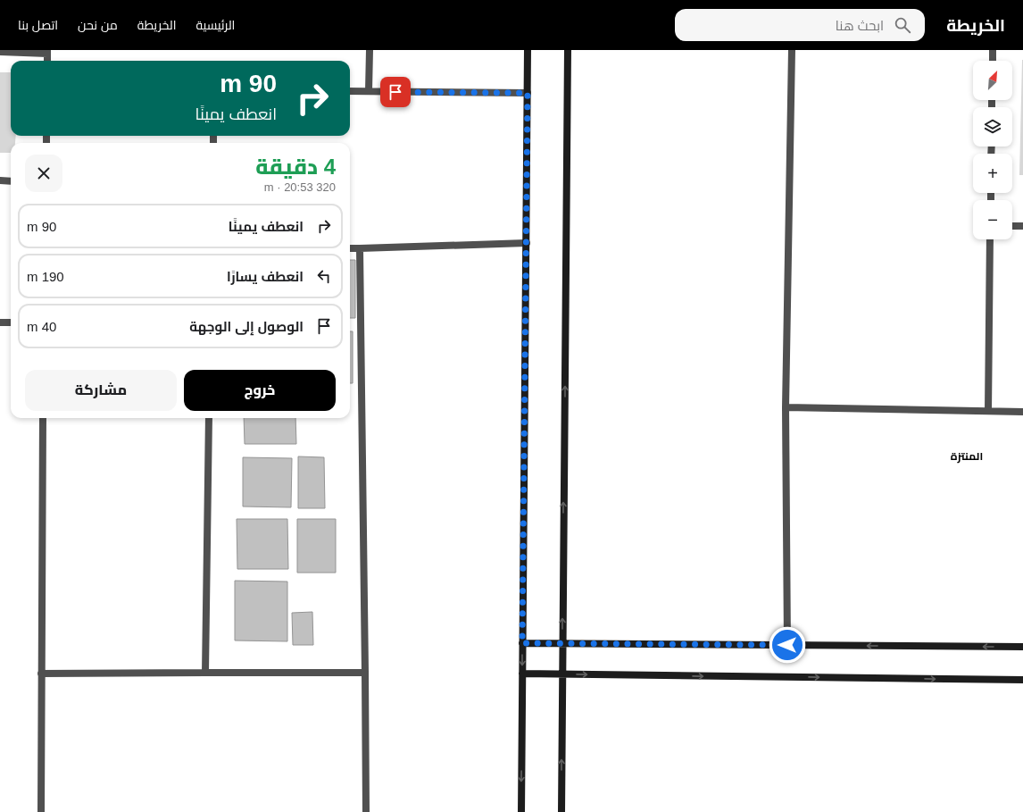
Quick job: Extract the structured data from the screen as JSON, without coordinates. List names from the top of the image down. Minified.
{"districts":["المنتزة"],"north":"top right","page":{"header":"الخريطة","search":"ابحث هنا","nav":["الرئيسية","الخريطة","من نحن","اتصل بنا"],"map_buttons":["+","−"],"turn":["90 m","انعطف يمينًا"],"heading":["4 دقيقة","320 m · 20:53"],"list":[{"name":"انعطف يمينًا","value":"90 m"},{"name":"انعطف يسارًا","value":"190 m"},{"name":"الوصول إلى الوجهة","value":"40 m"}],"buttons":["خروج","مشاركة"]}}
